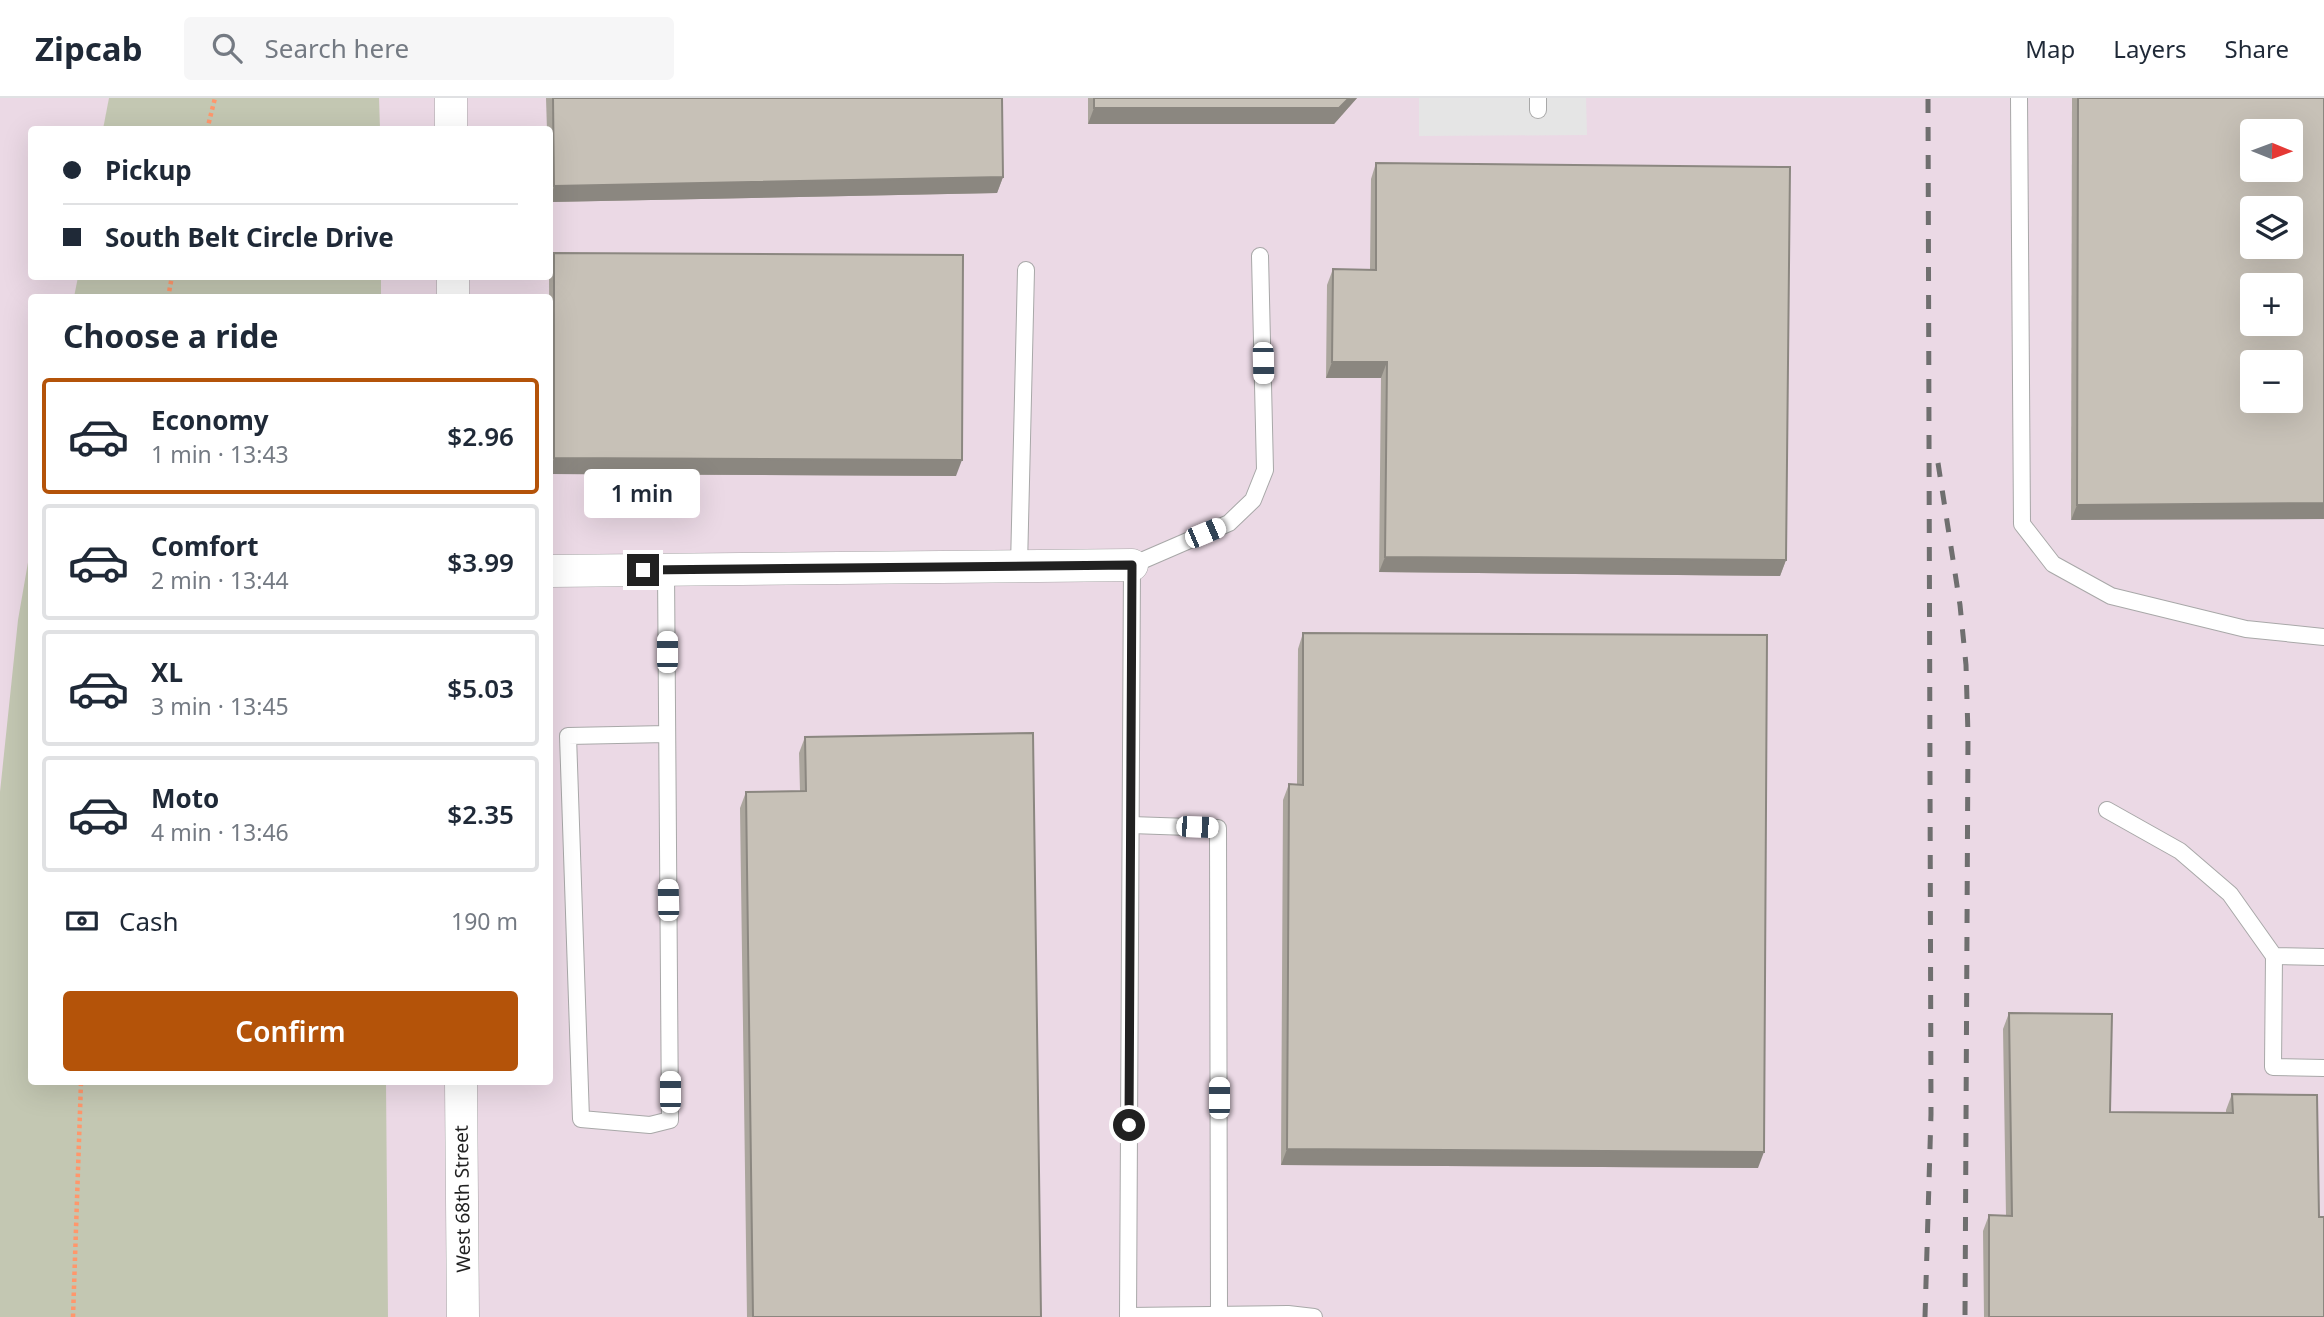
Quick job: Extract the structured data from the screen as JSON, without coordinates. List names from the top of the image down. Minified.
{"streets":{"street":["West 68th Street"]},"north":"right","page":{"header":"Zipcab","search":"Search here","nav":["Map","Layers","Share"],"map_buttons":["+","−"],"banner":["Pickup","South Belt Circle Drive"],"heading":"Choose a ride","list":[{"name":"Economy","note":"1 min · 13:43","value":"$2.96"},{"name":"Comfort","note":"2 min · 13:44","value":"$3.99"},{"name":"XL","note":"3 min · 13:45","value":"$5.03"},{"name":"Moto","note":"4 min · 13:46","value":"$2.35"}],"bubble":"1 min","pay":["Cash","190 m"],"buttons":"Confirm"}}
